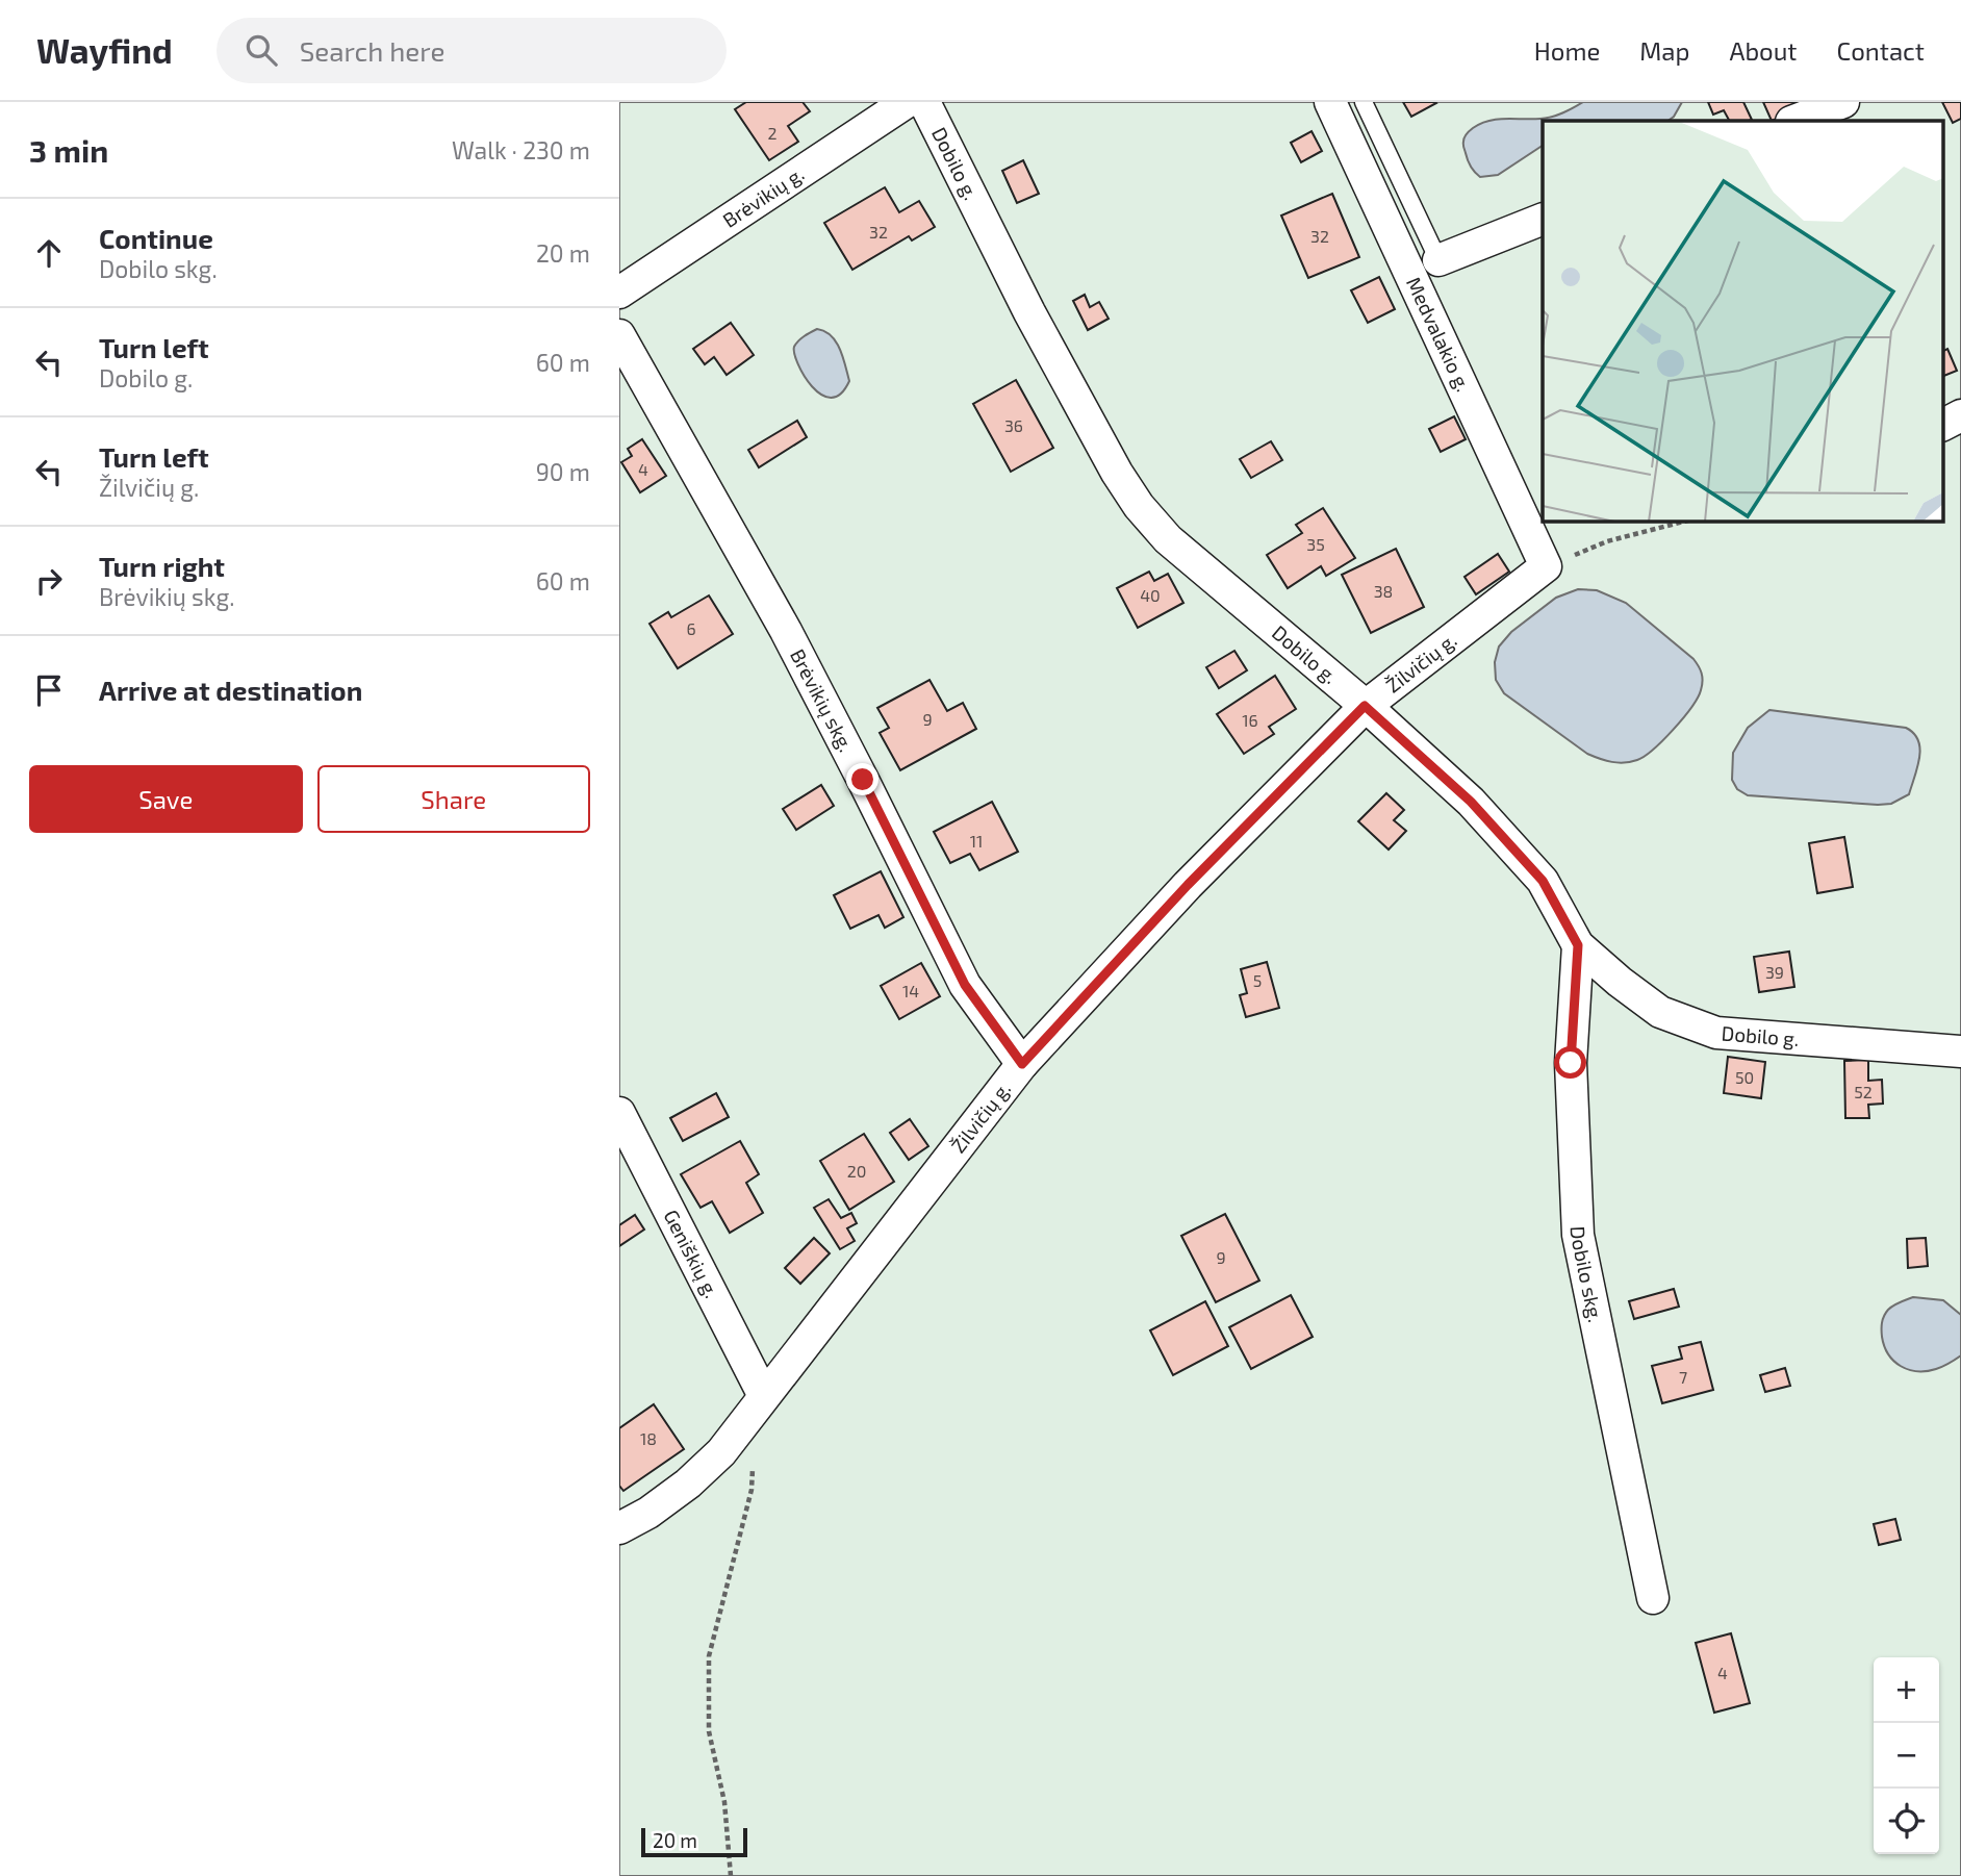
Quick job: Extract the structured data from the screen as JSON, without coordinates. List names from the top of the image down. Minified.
{"streets":{"street":["Dobilo g.","Brėvikių g.","Medvalakio g.","Žilvičių g.","Brėvikių skg.","Geniškių g.","Dobilo skg."]},"crossings":[["Dobilo g.","Žilvičių g."],["Dobilo g.","Dobilo skg."],["Medvalakio g.","Žilvičių g."],["Žilvičių g.","Brėvikių skg."],["Žilvičių g.","Geniškių g."]],"house_numbers":["2","32","32","36","4","35","38","40","6","9","16","11","39","5","14","50","52","20","9","7","18","4"],"scale_bar":"20 m","page":{"header":"Wayfind","search":"Search here","nav":["Home","Map","About","Contact"],"heading":["3 min","Walk · 230 m"],"list":[["Continue","Dobilo skg.","20 m"],["Turn left","Dobilo g.","60 m"],["Turn left","Žilvičių g.","90 m"],["Turn right","Brėvikių skg.","60 m"],"Arrive at destination"],"buttons":["Save","Share"],"map_buttons":["+","−"],"scale":"20 m"}}
